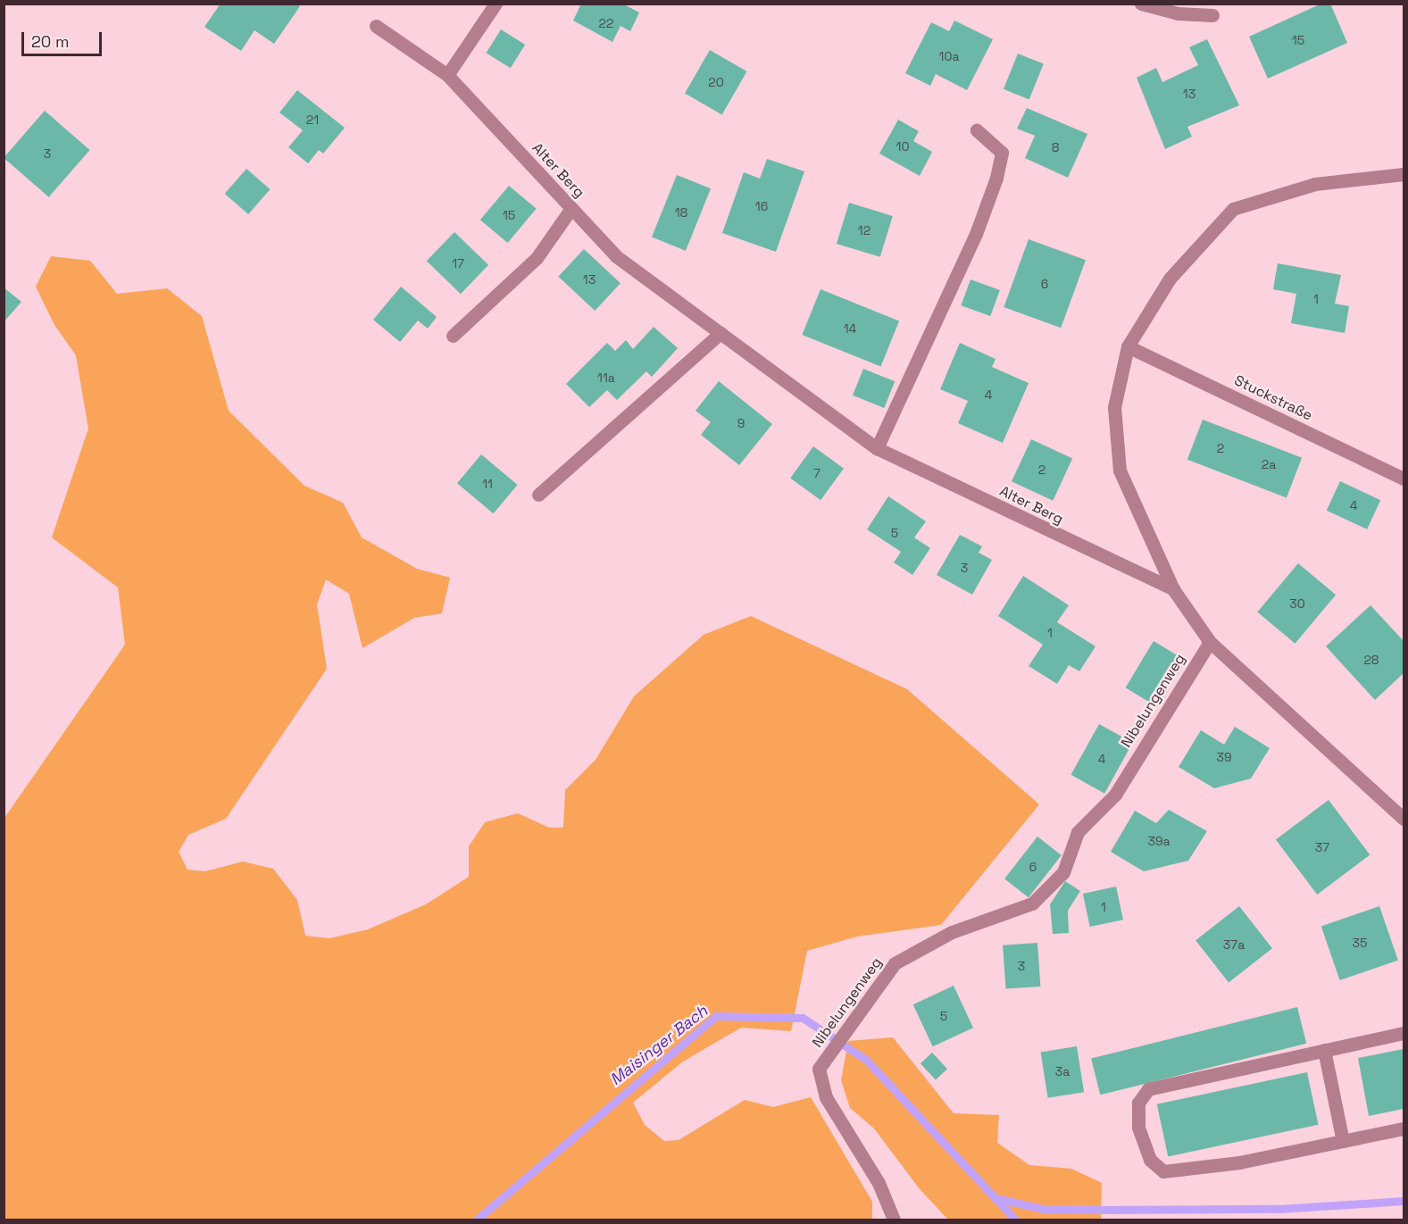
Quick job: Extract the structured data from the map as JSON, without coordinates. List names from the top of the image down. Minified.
{"streets":{"street":["Alter Berg","Stuckstraße","Nibelungenweg"]},"water":["Maisinger Bach"],"house_numbers":["22","15","10a","20","13","21","10","8","3","16","18","15","12","17","13","6","1","14","11a","4","9","2","2a","2","7","11","4","5","3","30","1","28","39","4","39a","37","6","1","35","37a","3","5","3a"],"scale_bar":"20 m"}
